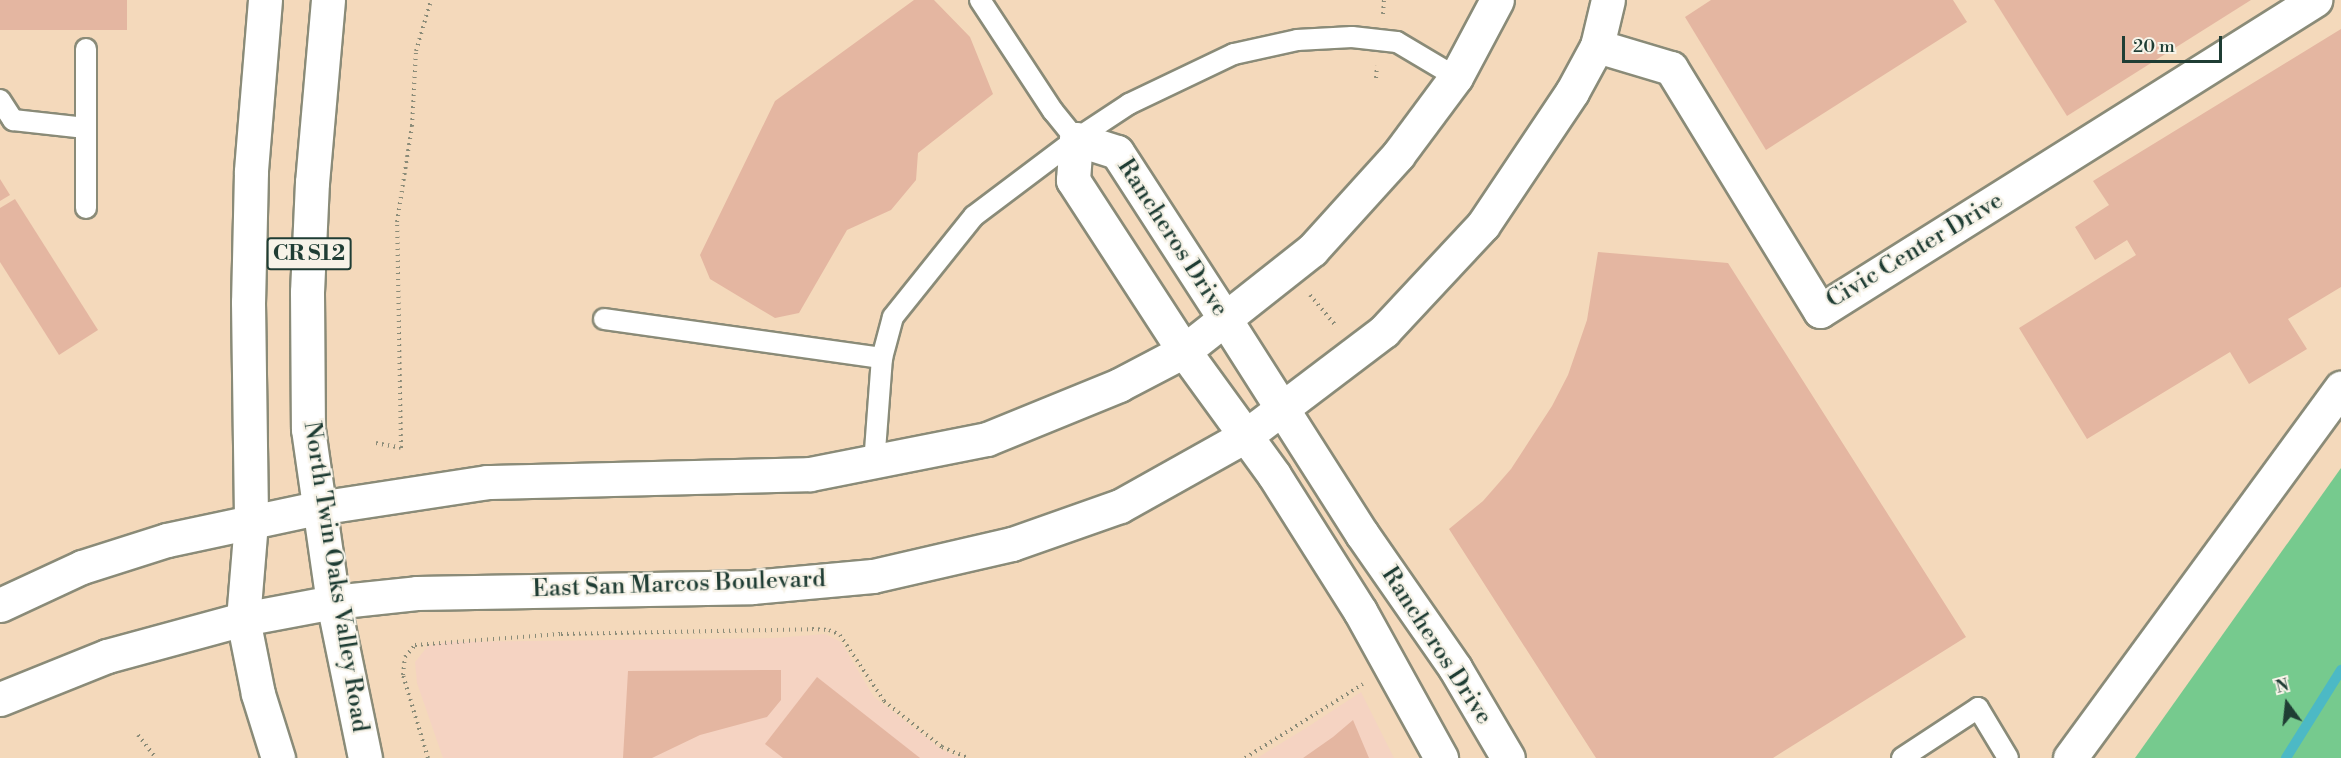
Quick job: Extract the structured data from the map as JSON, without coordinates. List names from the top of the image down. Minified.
{"streets":{"main road":["Rancheros Drive","Civic Center Drive","CR S12","North Twin Oaks Valley Road","East San Marcos Boulevard"]},"crossings":[["Rancheros Drive","East San Marcos Boulevard"],["Civic Center Drive","East San Marcos Boulevard"],["North Twin Oaks Valley Road","East San Marcos Boulevard"]],"scale_bar":"20 m","north":"top"}
